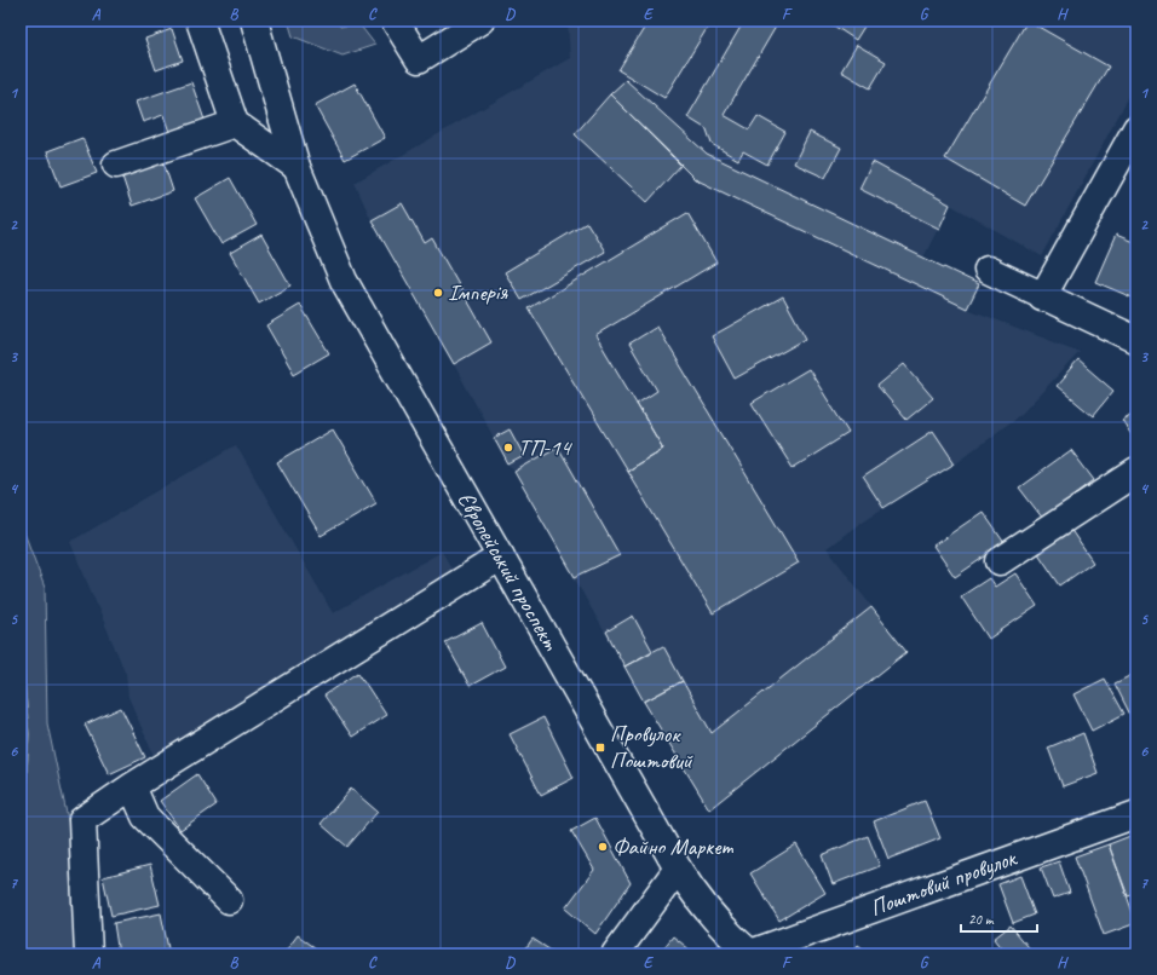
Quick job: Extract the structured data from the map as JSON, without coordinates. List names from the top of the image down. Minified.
{"streets":{"street":["Європейський проспект","Поштовий провулок"]},"crossings":[["Європейський проспект","Поштовий провулок"]],"places":{"other":["Імперія","ТП-14","Файно Маркет"],"transit":["Провулок Поштовий"]},"scale_bar":"20 m","grid":{"columns":["A","B","C","D","E","F","G","H"],"rows":["1","2","3","4","5","6","7"]}}
